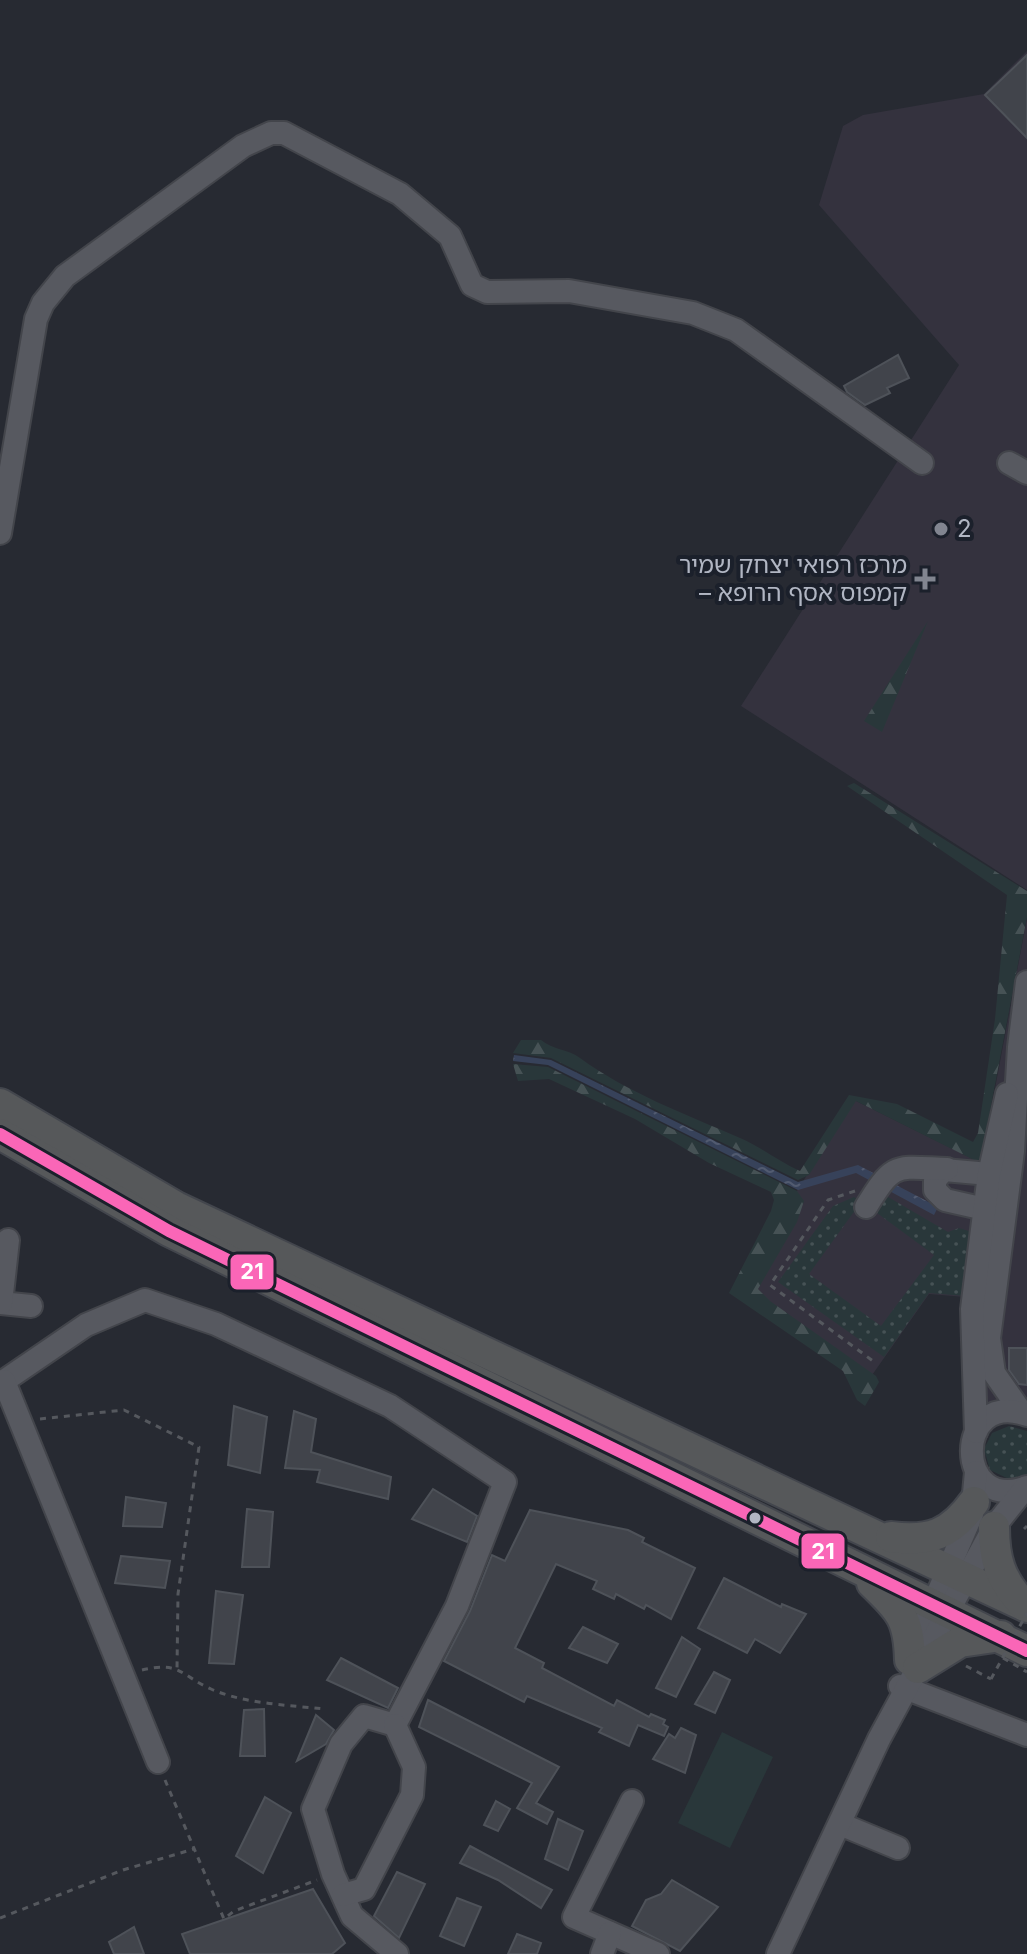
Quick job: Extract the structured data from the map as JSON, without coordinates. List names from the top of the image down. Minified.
{"places":{"other":["2"],"health":["מרכז רפואי יצחק שמיר – קמפוס אסף הרופא"]},"lines":["transit line 21"]}
